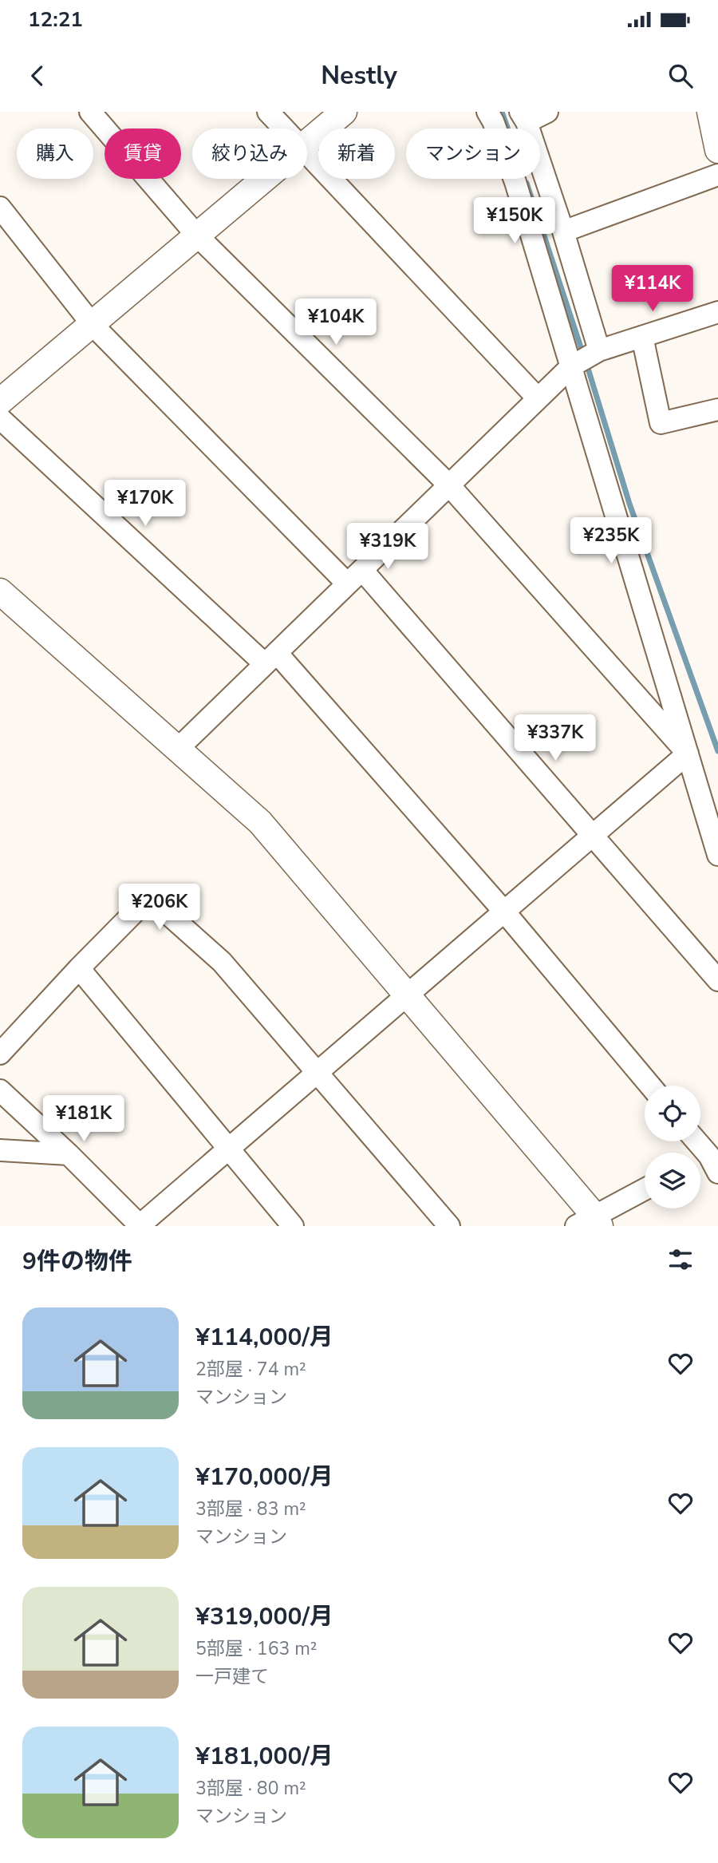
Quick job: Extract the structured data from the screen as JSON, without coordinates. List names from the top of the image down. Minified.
{"page":{"status":"12:21","header":"Nestly","chip":["購入","賃貸","絞り込み","新着","マンション"],"price":["¥150K","¥114K","¥104K","¥170K","¥235K","¥319K","¥337K","¥206K","¥181K"],"heading":"9件の物件","list":[{"name":"¥114,000/月","note":"2部屋 · 74 m² · マンション"},{"name":"¥170,000/月","note":"3部屋 · 83 m² · マンション"},{"name":"¥319,000/月","note":"5部屋 · 163 m² · 一戸建て"},{"name":"¥181,000/月","note":"3部屋 · 80 m² · マンション"}]}}
